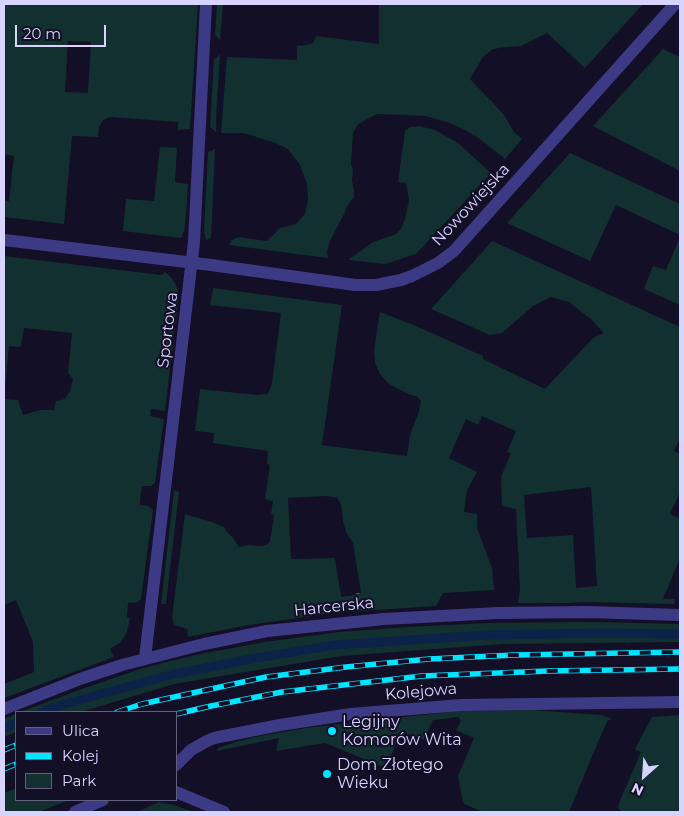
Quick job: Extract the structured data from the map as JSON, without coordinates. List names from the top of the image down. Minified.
{"streets":{"street":["Nowowiejska","Sportowa","Harcerska","Kolejowa"]},"crossings":[["Nowowiejska","Sportowa"],["Sportowa","Harcerska"]],"places":["Legijny Komorów Wita","Dom Złotego Wieku"],"legend":["Ulica","Kolej","Park"],"scale_bar":"20 m","north":"bottom left"}
